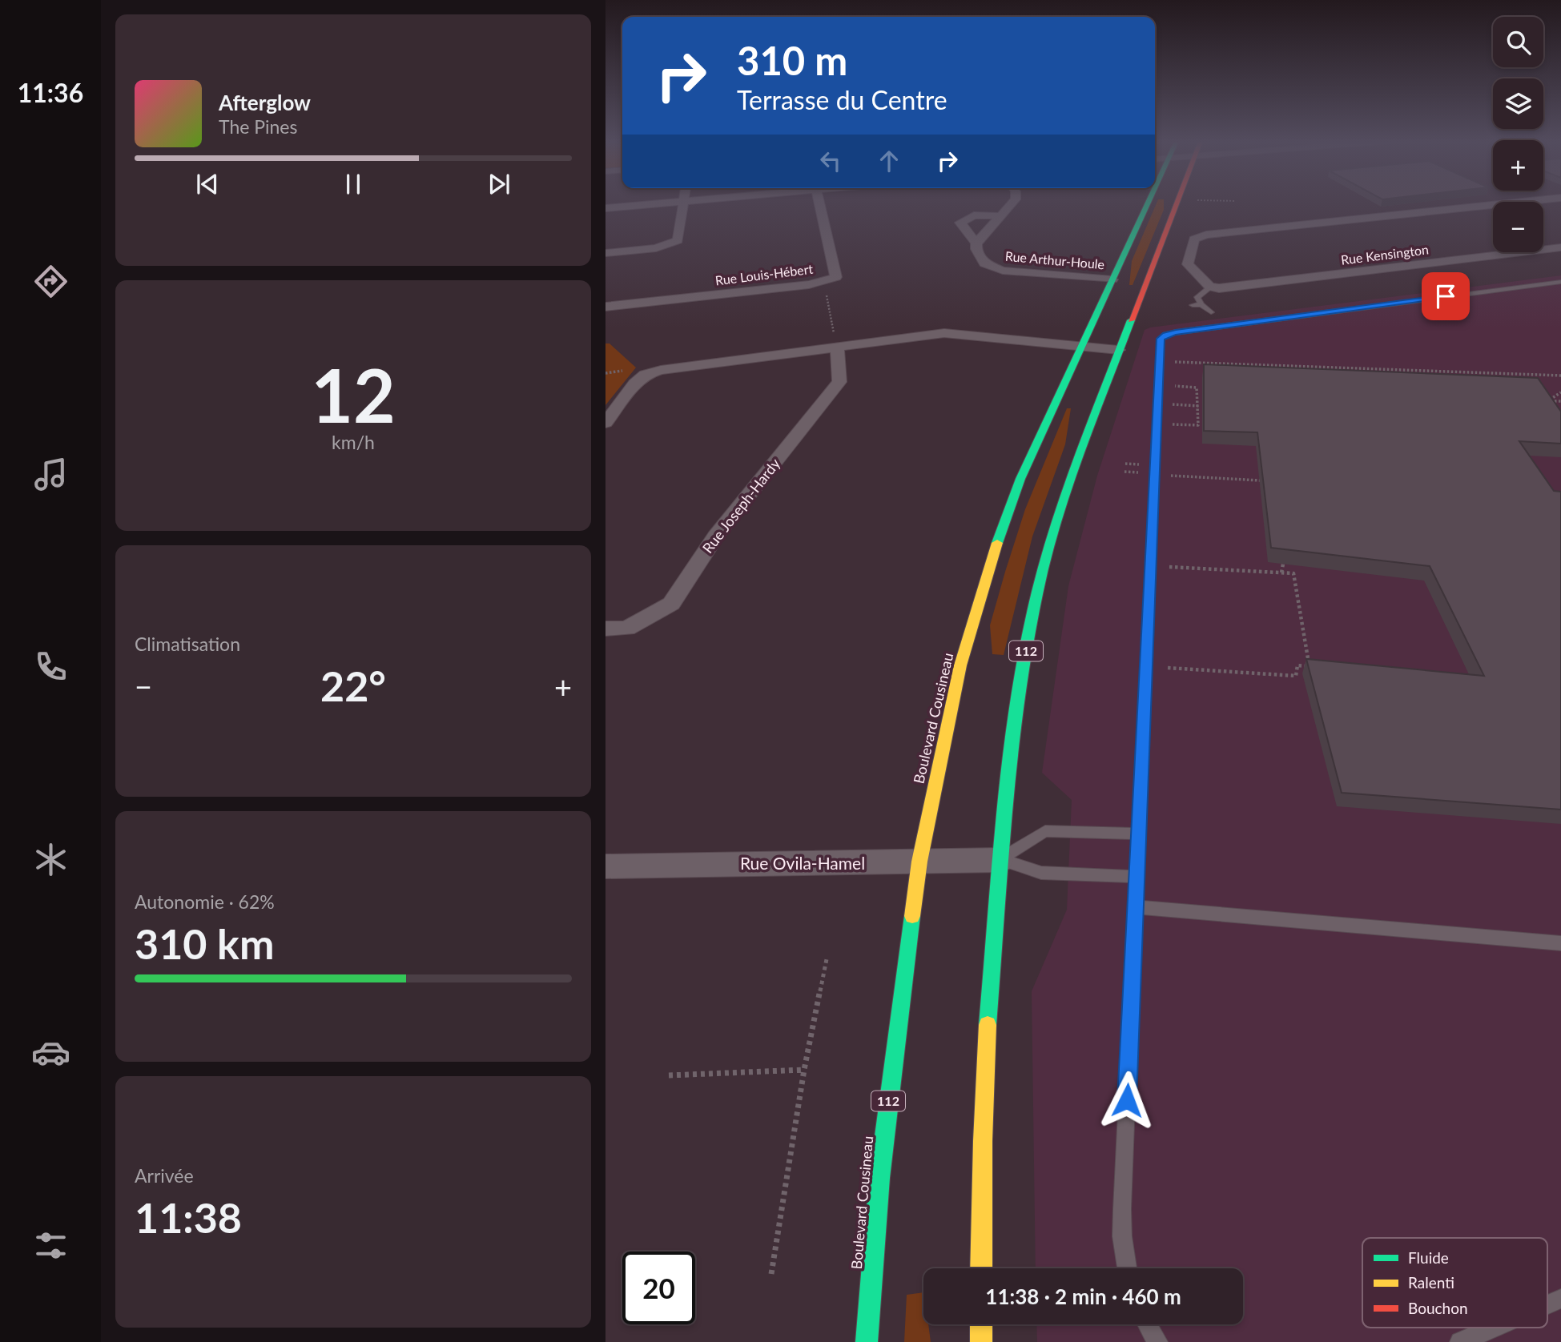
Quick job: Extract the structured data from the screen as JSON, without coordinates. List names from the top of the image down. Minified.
{"streets":{"main road":["112","Boulevard Cousineau"],"street":["Rue Kensington","Rue Arthur-Houle","Rue Louis-Hébert","Rue Joseph-Hardy","Rue Ovila-Hamel"]},"crossings":[["Rue Arthur-Houle","Boulevard Cousineau"],["112","Rue Ovila-Hamel"],["Boulevard Cousineau","Rue Ovila-Hamel"]],"legend":["Fluide","Ralenti","Bouchon"],"page":{"tabs":"11:36","map_buttons":["+","−"],"turn":["310 m","Terrasse du Centre"],"song":["Afterglow","The Pines"],"tile":[["12","km/h"],"Climatisation",["Autonomie · 62%","310 km"],["Arrivée","11:38"]],"heat":["−","22°","+"],"limit":"20","trip":"11:38 · 2 min · 460 m"}}
